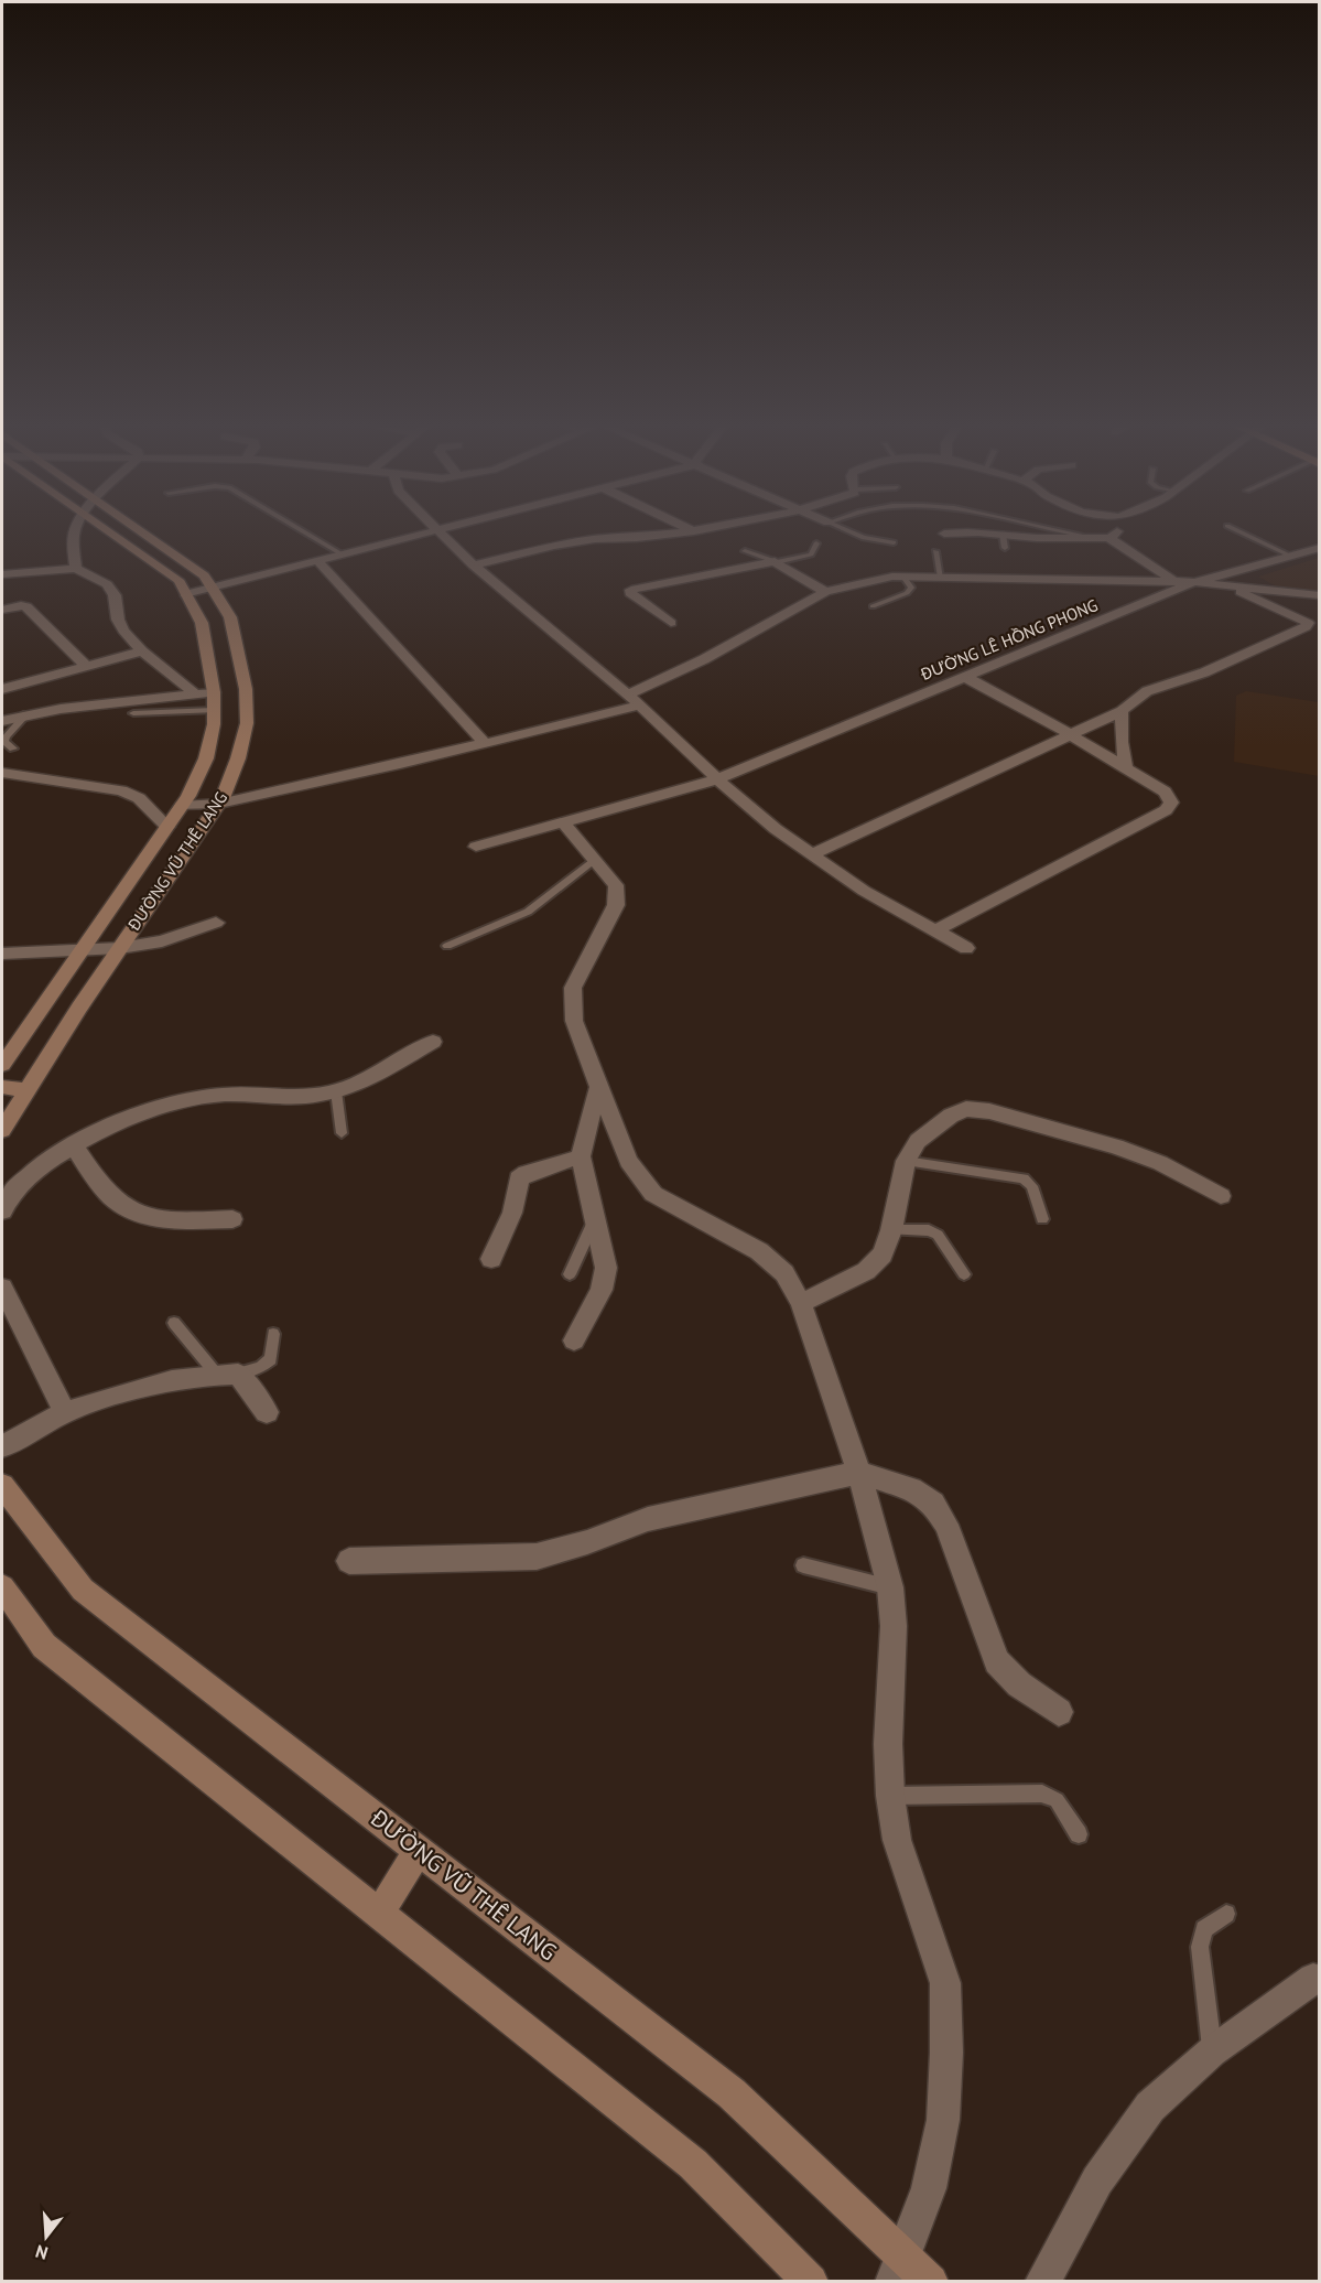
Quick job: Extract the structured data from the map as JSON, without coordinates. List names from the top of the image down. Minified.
{"streets":{"street":["ĐƯỜNG LÊ HỒNG PHONG","ĐƯỜNG VŨ THÊ LANG"]},"north":"bottom"}
